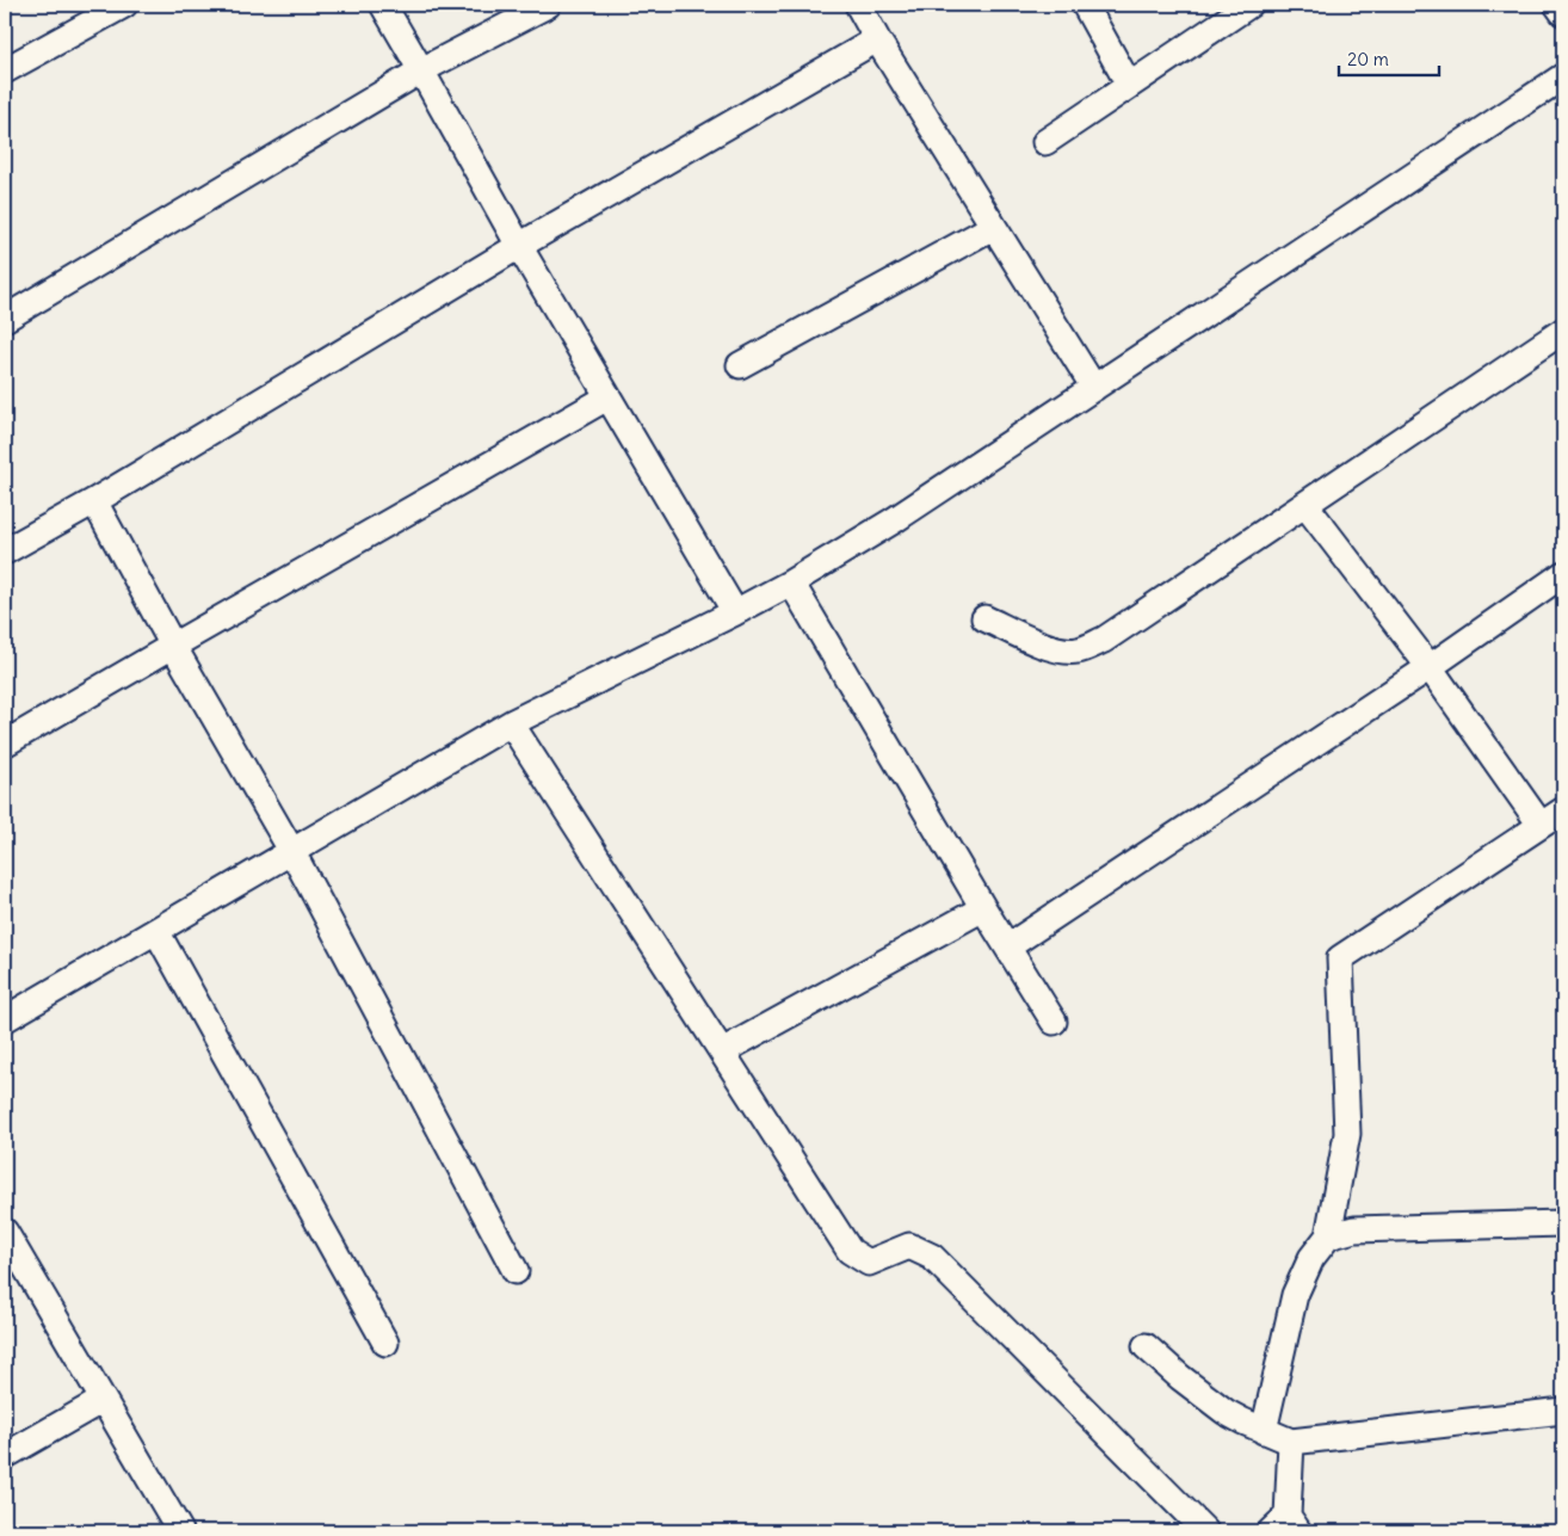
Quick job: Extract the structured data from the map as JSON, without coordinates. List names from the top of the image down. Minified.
{"scale_bar":"20 m"}
